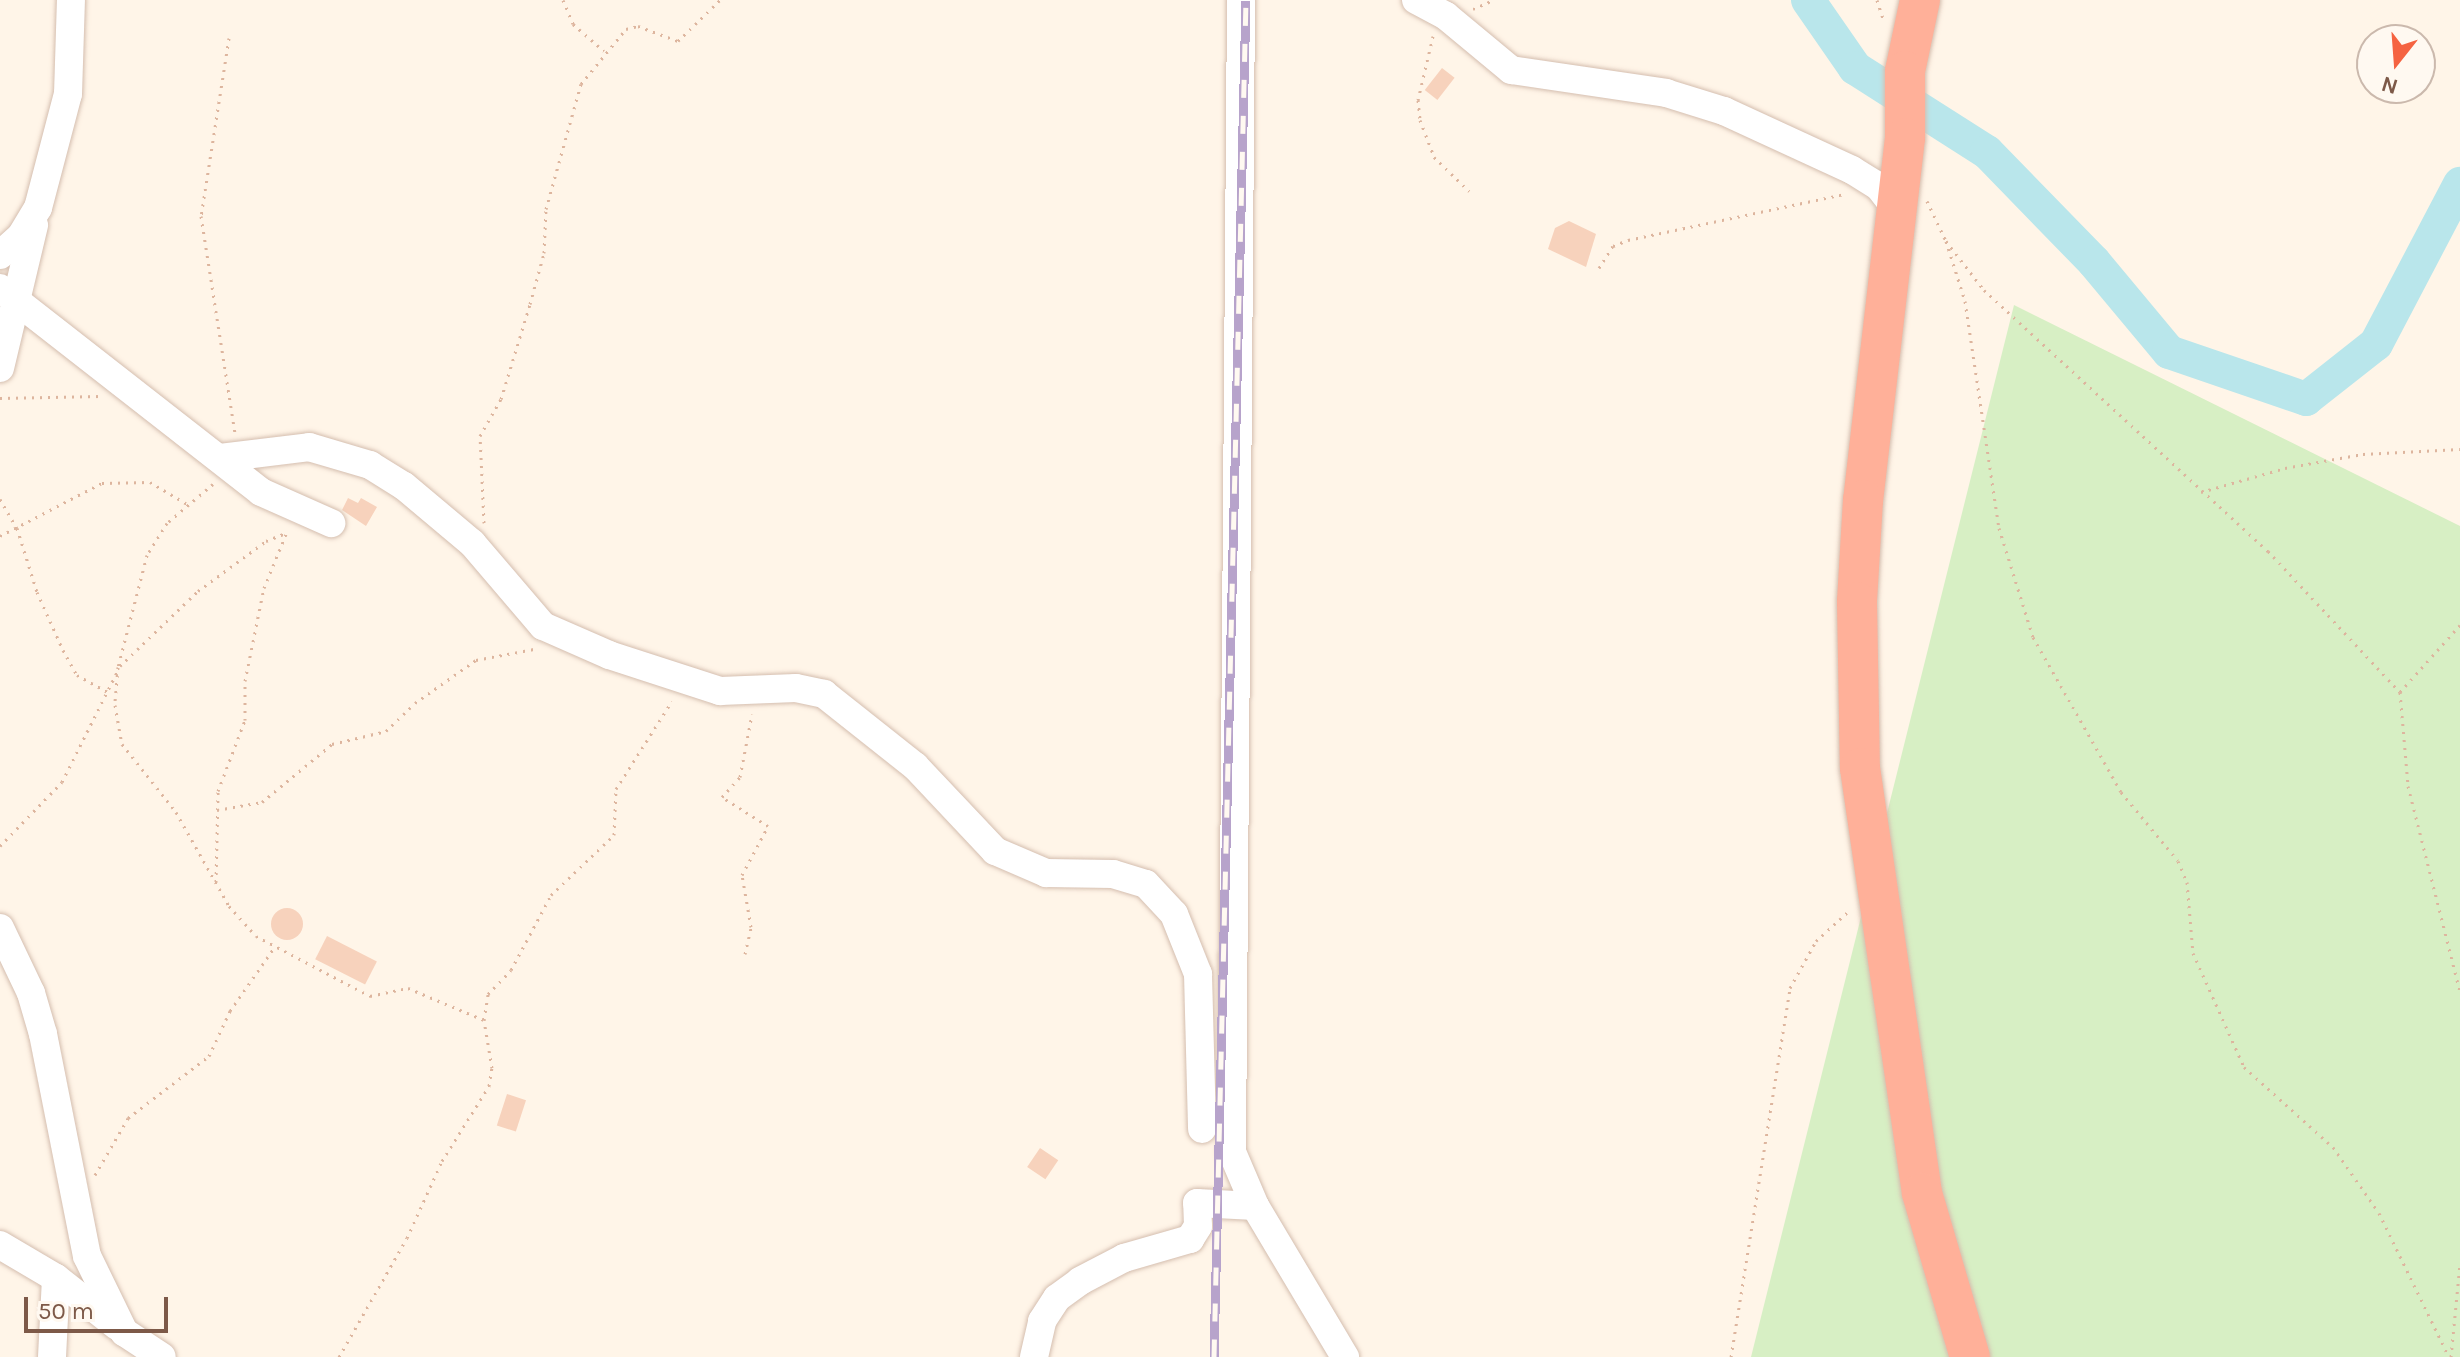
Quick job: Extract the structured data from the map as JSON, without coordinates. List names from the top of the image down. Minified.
{"scale_bar":"50 m","north":"bottom"}
